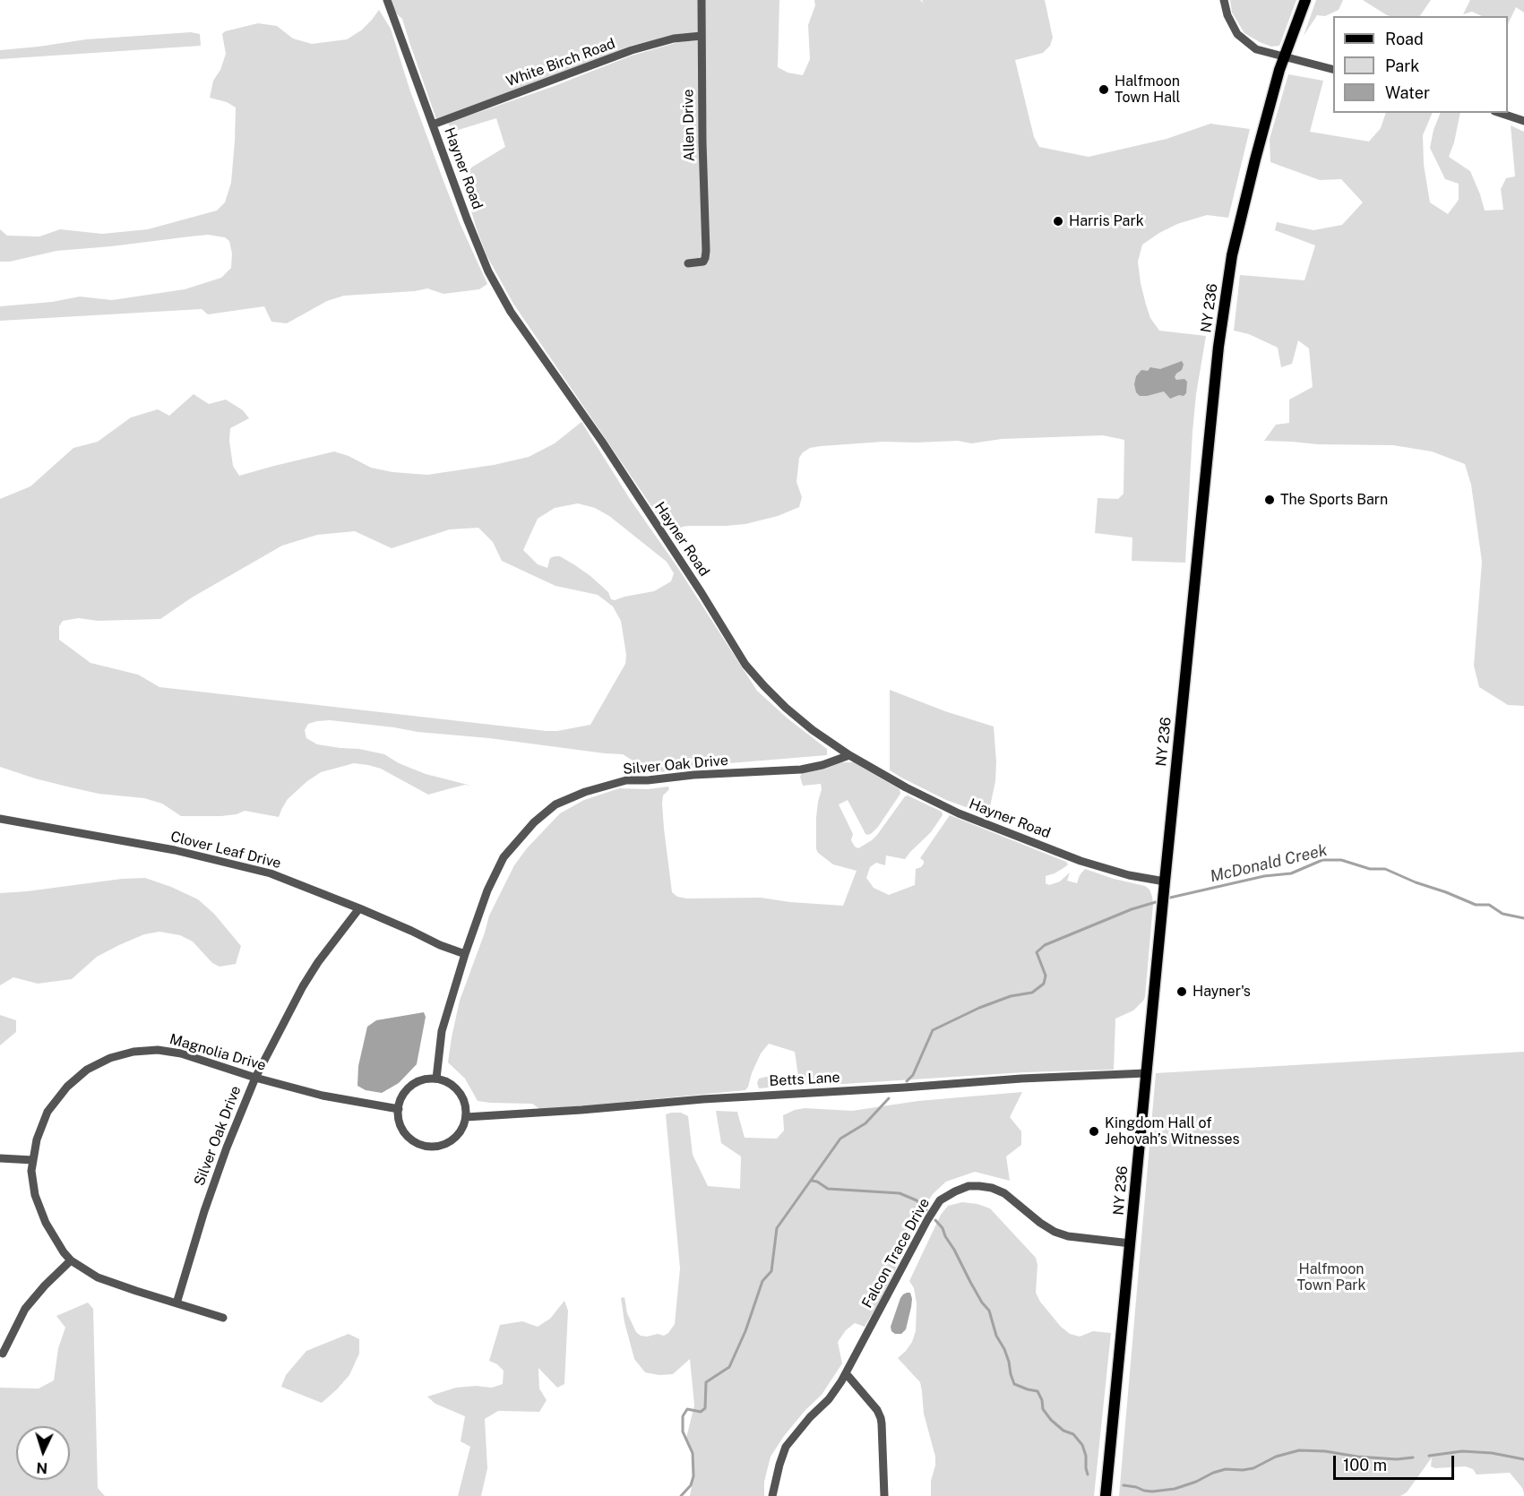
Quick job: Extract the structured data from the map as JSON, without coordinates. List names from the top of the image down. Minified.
{"streets":{"main road":["NY 236"],"street":["White Birch Road","Allen Drive","Hayner Road","Silver Oak Drive","Clover Leaf Drive","Magnolia Drive","Betts Lane","Falcon Trace Drive"]},"crossings":[["White Birch Road","Allen Drive"],["White Birch Road","Hayner Road"],["Hayner Road","NY 236"],["Hayner Road","Silver Oak Drive"],["NY 236","Betts Lane"],["NY 236","Falcon Trace Drive"],["Silver Oak Drive","Clover Leaf Drive"],["Silver Oak Drive","Magnolia Drive"],["Silver Oak Drive","Betts Lane"],["Magnolia Drive","Betts Lane"]],"water":["McDonald Creek"],"parks":["Halfmoon Town Park"],"places":["Halfmoon Town Hall","Harris Park","The Sports Barn","Hayner's","Kingdom Hall of Jehovah’s Witnesses"],"legend":["Road","Park","Water"],"scale_bar":"100 m","north":"bottom"}
